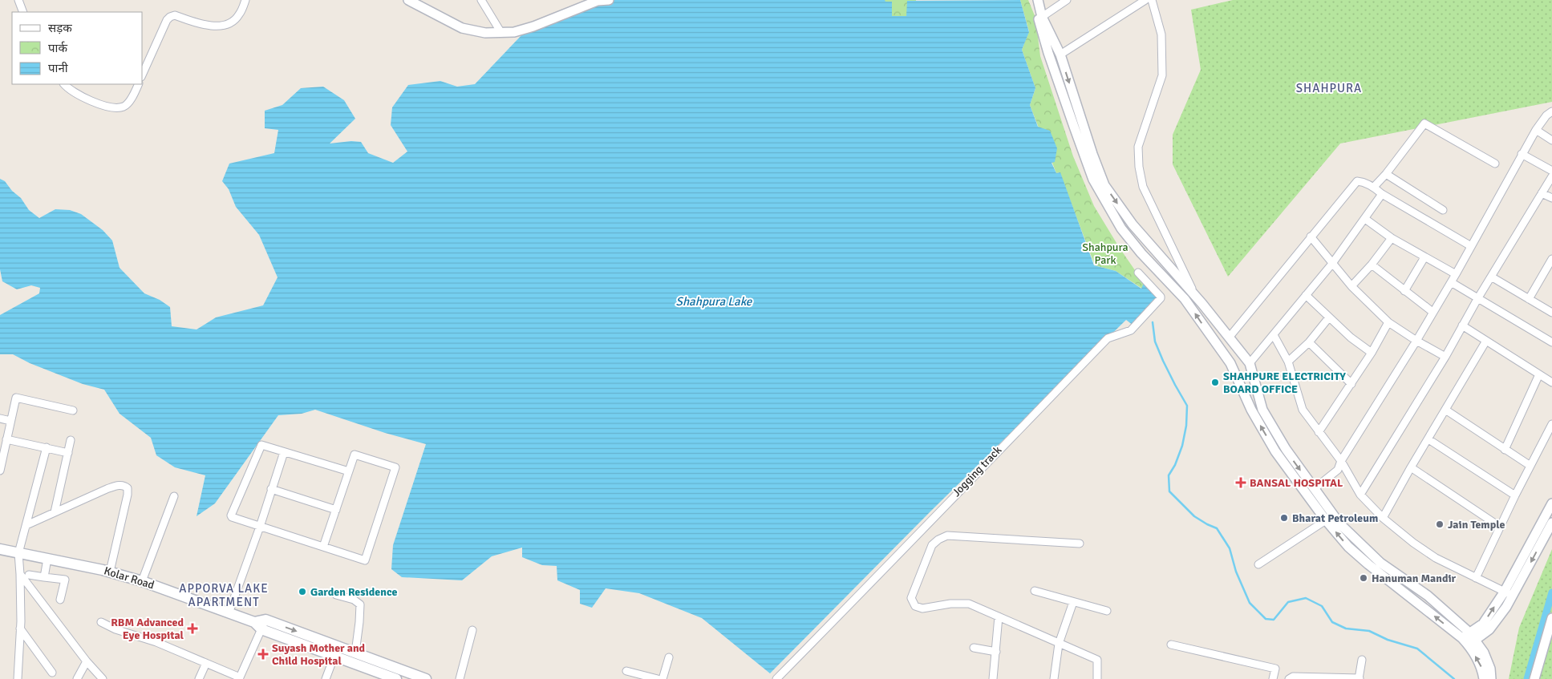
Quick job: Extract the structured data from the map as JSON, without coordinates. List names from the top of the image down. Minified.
{"streets":{"main road":["Kolar Road"],"street":["Jogging track"]},"districts":["SHAHPURA","APPORVA LAKE APARTMENT"],"water":["Shahpura Lake"],"parks":["Shahpura Park"],"places":{"other":["SHAHPURE ELECTRICITY BOARD OFFICE","Bharat Petroleum","Jain Temple","Hanuman Mandir","Garden Residence"],"health":["BANSAL HOSPITAL","RBM Advanced Eye Hospital","Suyash Mother and Child Hospital"]},"legend":["सड़क","पार्क","पानी"]}
